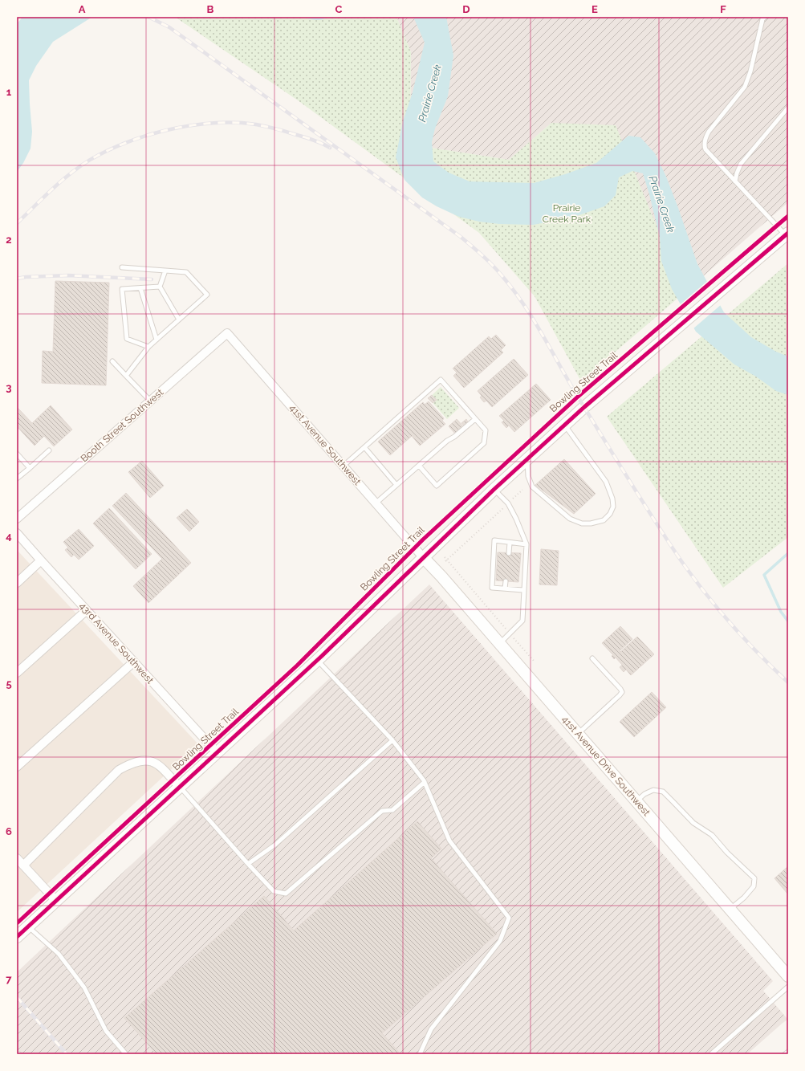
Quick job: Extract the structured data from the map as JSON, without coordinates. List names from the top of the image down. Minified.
{"streets":{"main road":["41st Avenue Drive Southwest"],"street":["Booth Street Southwest","41st Avenue Southwest","43rd Avenue Southwest"],"cycle path":["Bowling Street Trail"]},"crossings":[["Booth Street Southwest","41st Avenue Southwest"],["41st Avenue Southwest","41st Avenue Drive Southwest"]],"water":["Prairie Creek"],"parks":["Prairie Creek Park"],"grid":{"columns":["A","B","C","D","E","F"],"rows":["1","2","3","4","5","6","7"]}}
